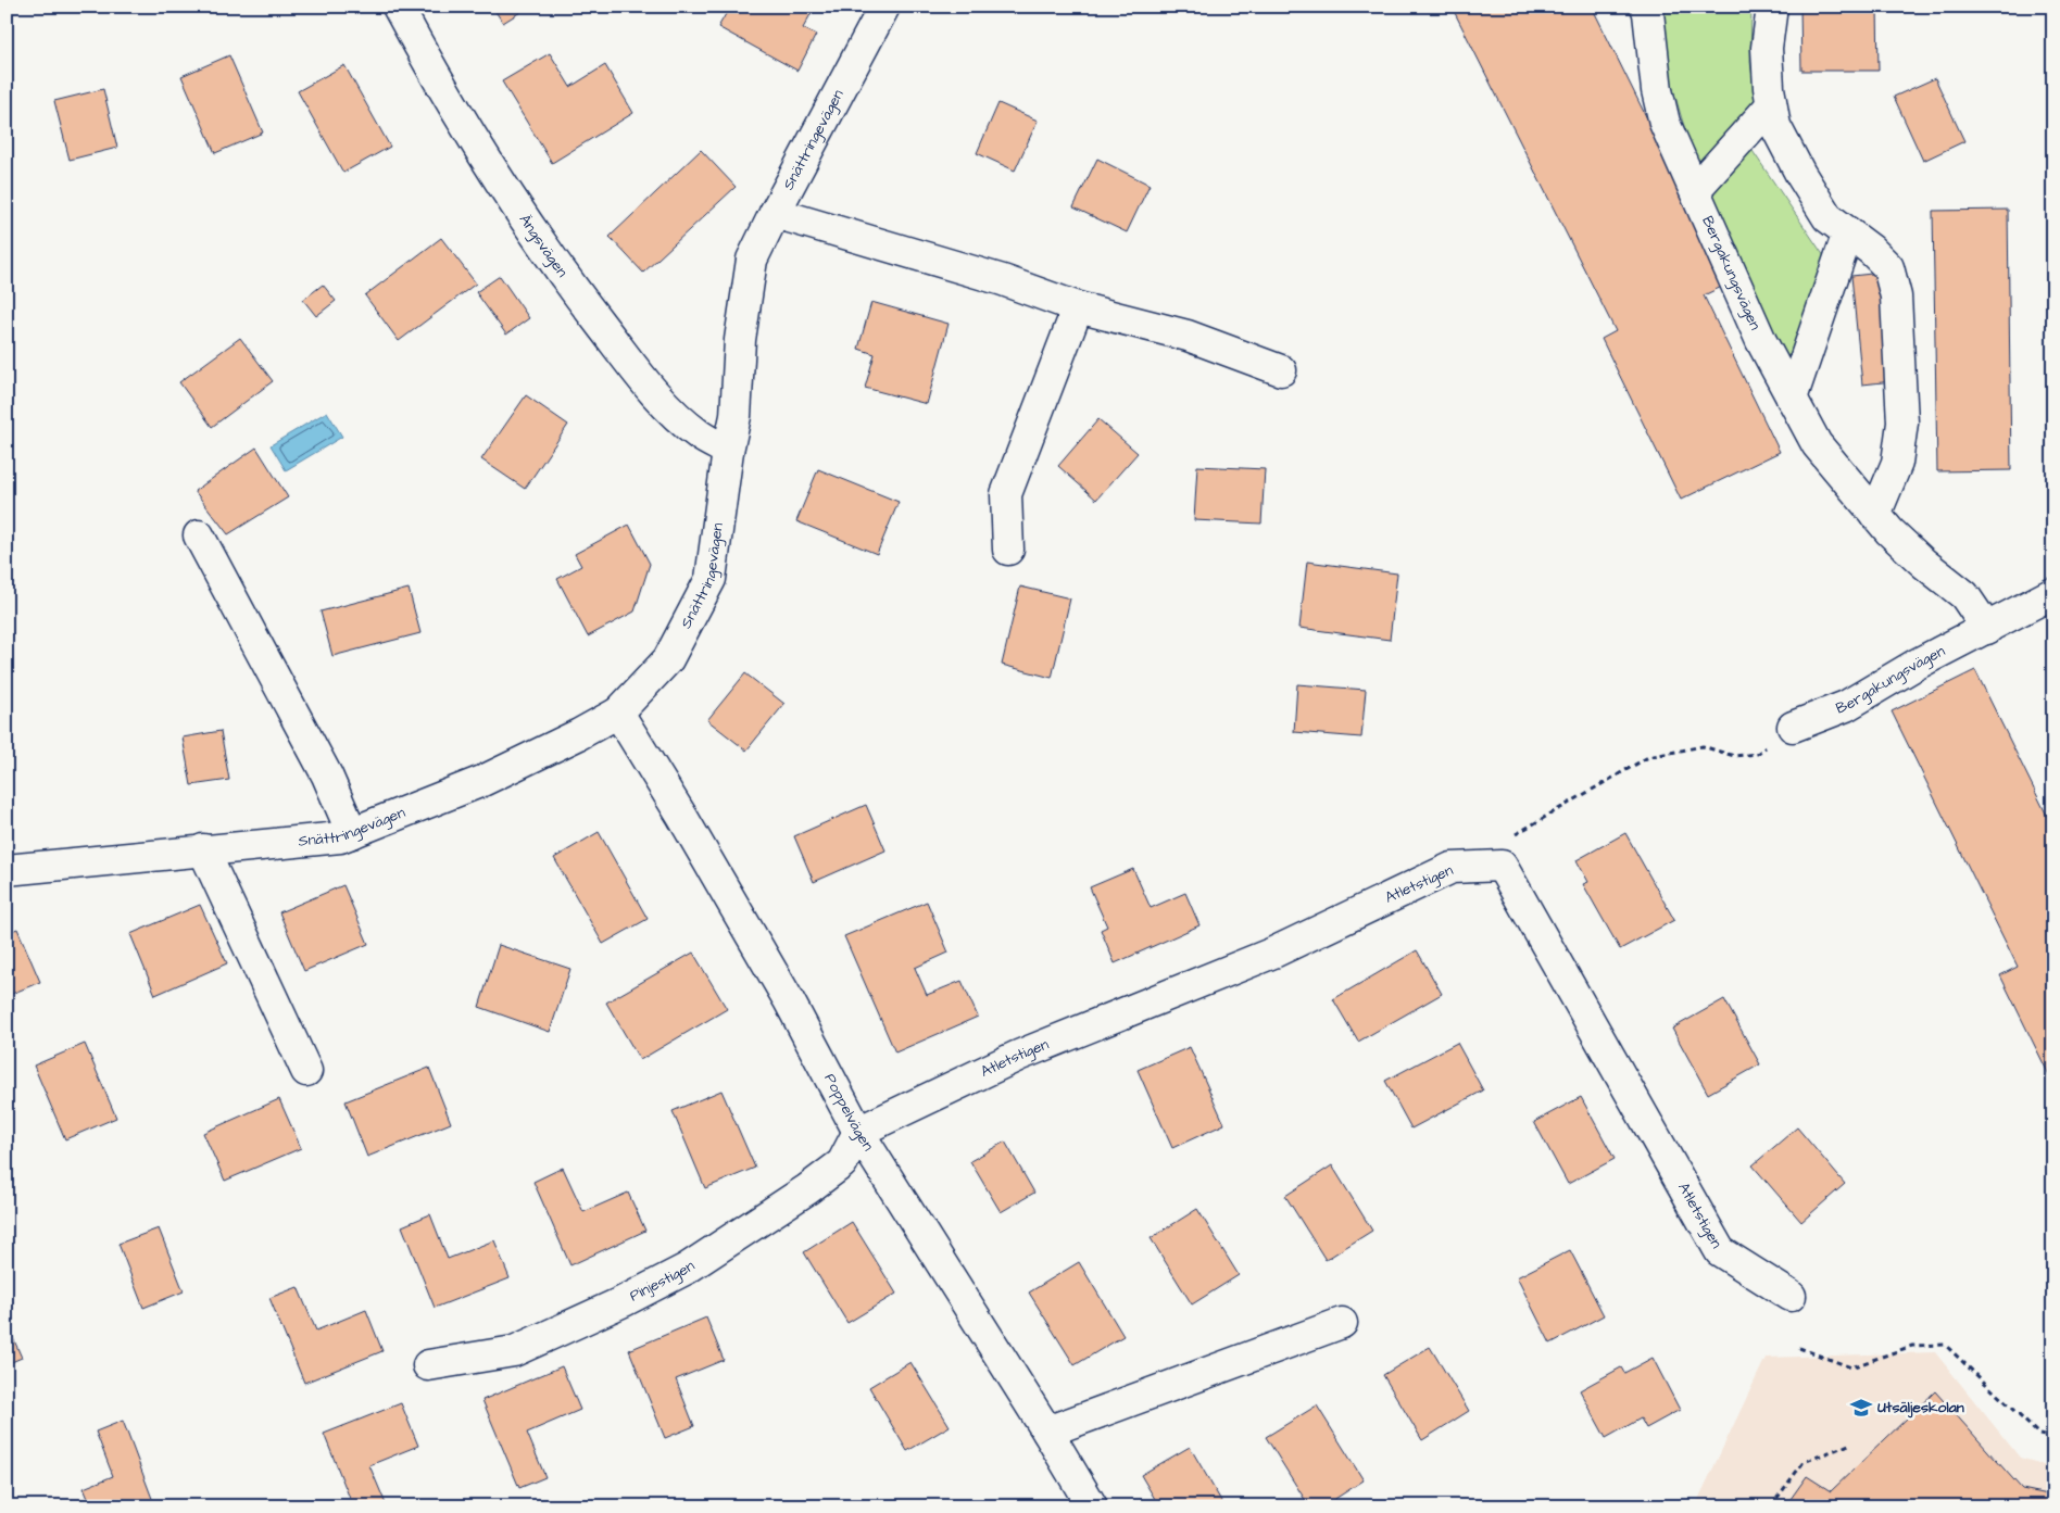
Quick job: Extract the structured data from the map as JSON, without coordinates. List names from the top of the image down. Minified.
{"streets":{"street":["Snättringevägen","Ängsvägen","Bergakungsvägen","Atletstigen","Poppelvägen","Pinjestigen"]},"crossings":[["Snättringevägen","Ängsvägen"],["Snättringevägen","Poppelvägen"],["Atletstigen","Poppelvägen"],["Atletstigen","Pinjestigen"],["Poppelvägen","Pinjestigen"]],"places":{"school or university":["Utsäljeskolan"]}}
